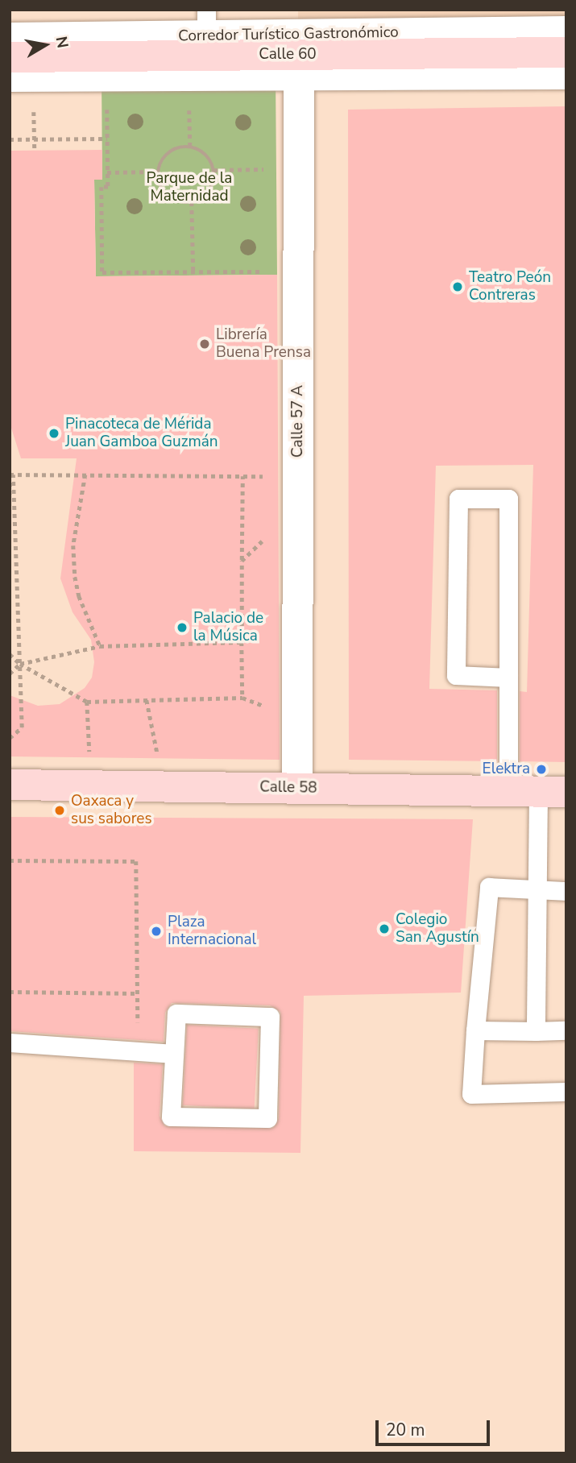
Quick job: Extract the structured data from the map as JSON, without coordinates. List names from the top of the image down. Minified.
{"streets":{"main road":["Calle 60","Calle 58"],"street":["Corredor Turístico Gastronómico","Calle 57 A"]},"crossings":[["Corredor Turístico Gastronómico","Calle 60"],["Calle 60","Calle 57 A"],["Calle 57 A","Calle 58"]],"parks":["Parque de la Maternidad"],"places":["Teatro Peón Contreras","Librería Buena Prensa","Pinacoteca de Mérida Juan Gamboa Guzmán","Palacio de la Música","Elektra","Oaxaca y sus sabores","Colegio San Agustín","Plaza Internacional"],"scale_bar":"20 m","north":"right"}
